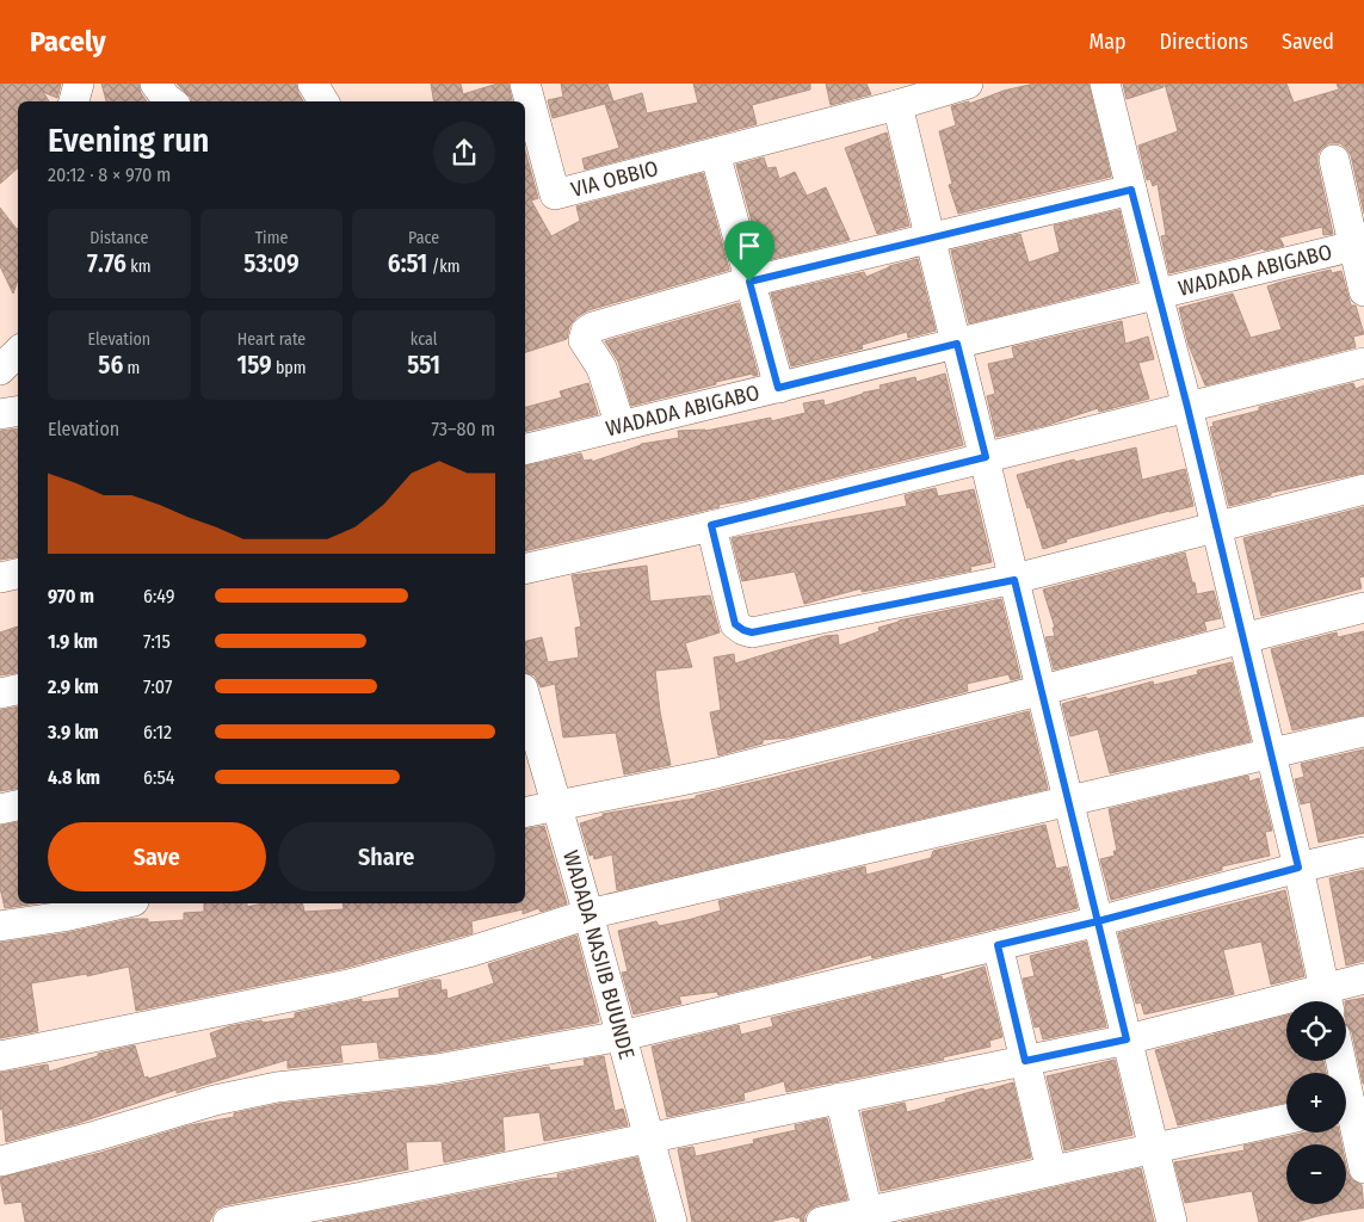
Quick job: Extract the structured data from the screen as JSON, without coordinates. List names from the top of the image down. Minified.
{"streets":{"street":["VIA OBBIO","WADADA ABIGABO","WADADA NASIIB BUUNDE"]},"page":{"header":"Pacely","nav":["Map","Directions","Saved"],"heading":["Evening run","20:12 · 8 × 970 m"],"stats":[["Distance","7.76 km"],["Time","53:09"],["Pace","6:51 /km"],["Elevation","56 m"],["Heart rate","159 bpm"],["kcal","551"]],"chart":["Elevation","73–80 m"],"list":[{"name":"970 m","note":"6:49"},{"name":"1.9 km","note":"7:15"},{"name":"2.9 km","note":"7:07"},{"name":"3.9 km","note":"6:12"},{"name":"4.8 km","note":"6:54"}],"buttons":["Save","Share"],"map_buttons":["+","−"]}}
